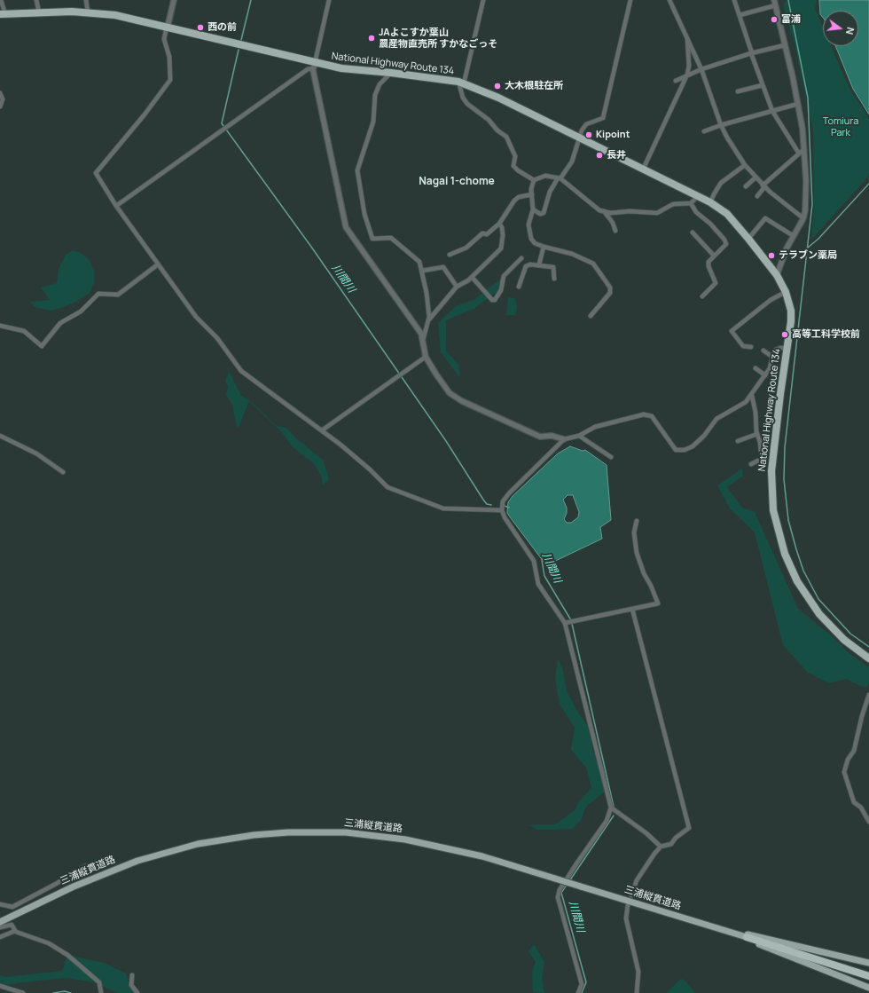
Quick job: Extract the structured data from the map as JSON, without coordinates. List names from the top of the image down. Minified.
{"streets":{"highway":["National Highway Route 134"],"main road":["三浦縦貫道路"]},"districts":["Nagai 1-chome"],"water":["川間川"],"parks":["Tomiura Park"],"places":["富浦","西の前","JAよこすか葉山 農産物直売所 すかなごっそ","大木根駐在所","Kipoint","長井","テラブン薬局","高等工科学校前"],"north":"right"}
